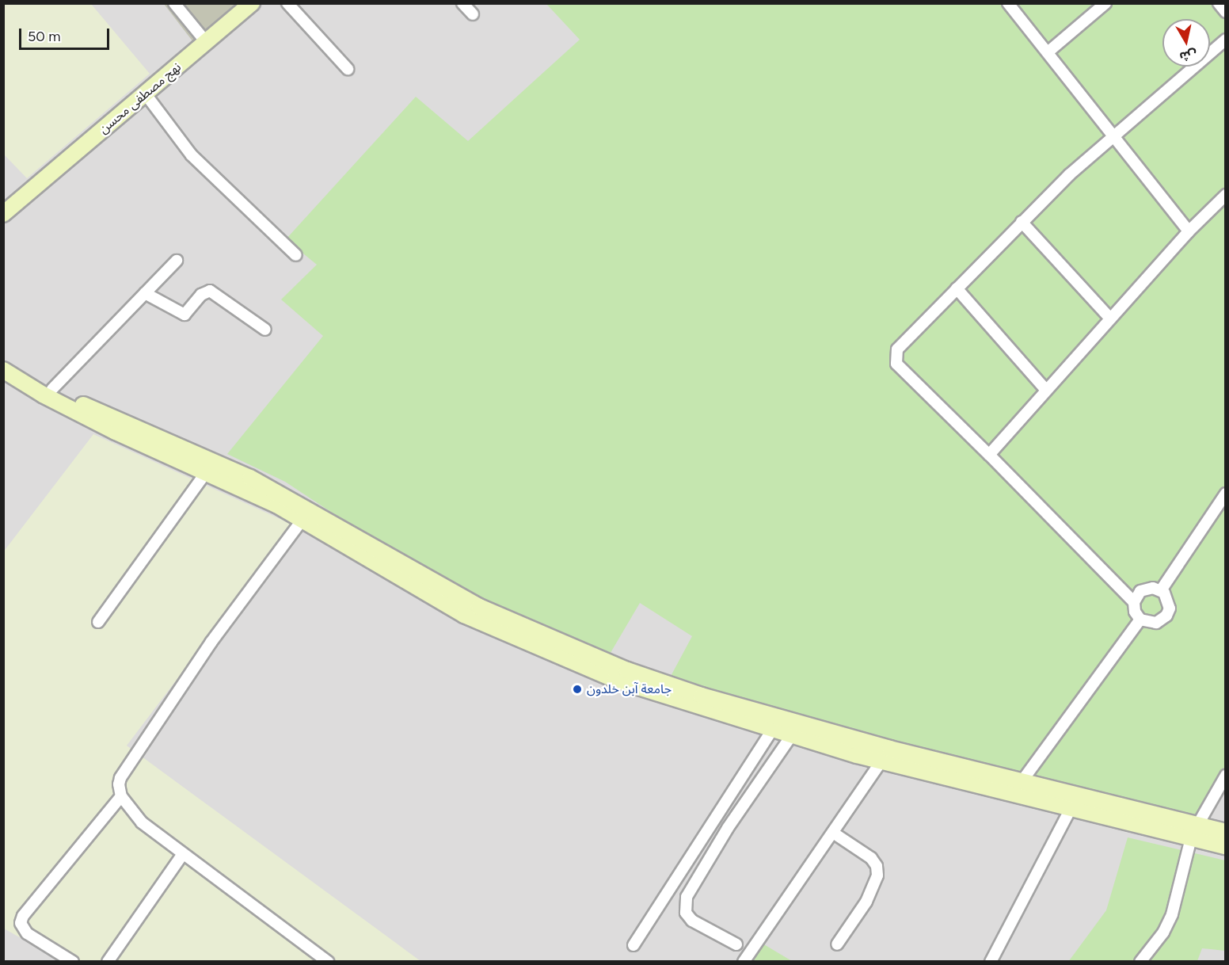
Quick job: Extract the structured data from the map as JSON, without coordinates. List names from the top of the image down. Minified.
{"streets":{"main road":["نهج مصطفى محسن"]},"places":["جامعة آبن خلدون"],"scale_bar":"50 m","north":"bottom"}
